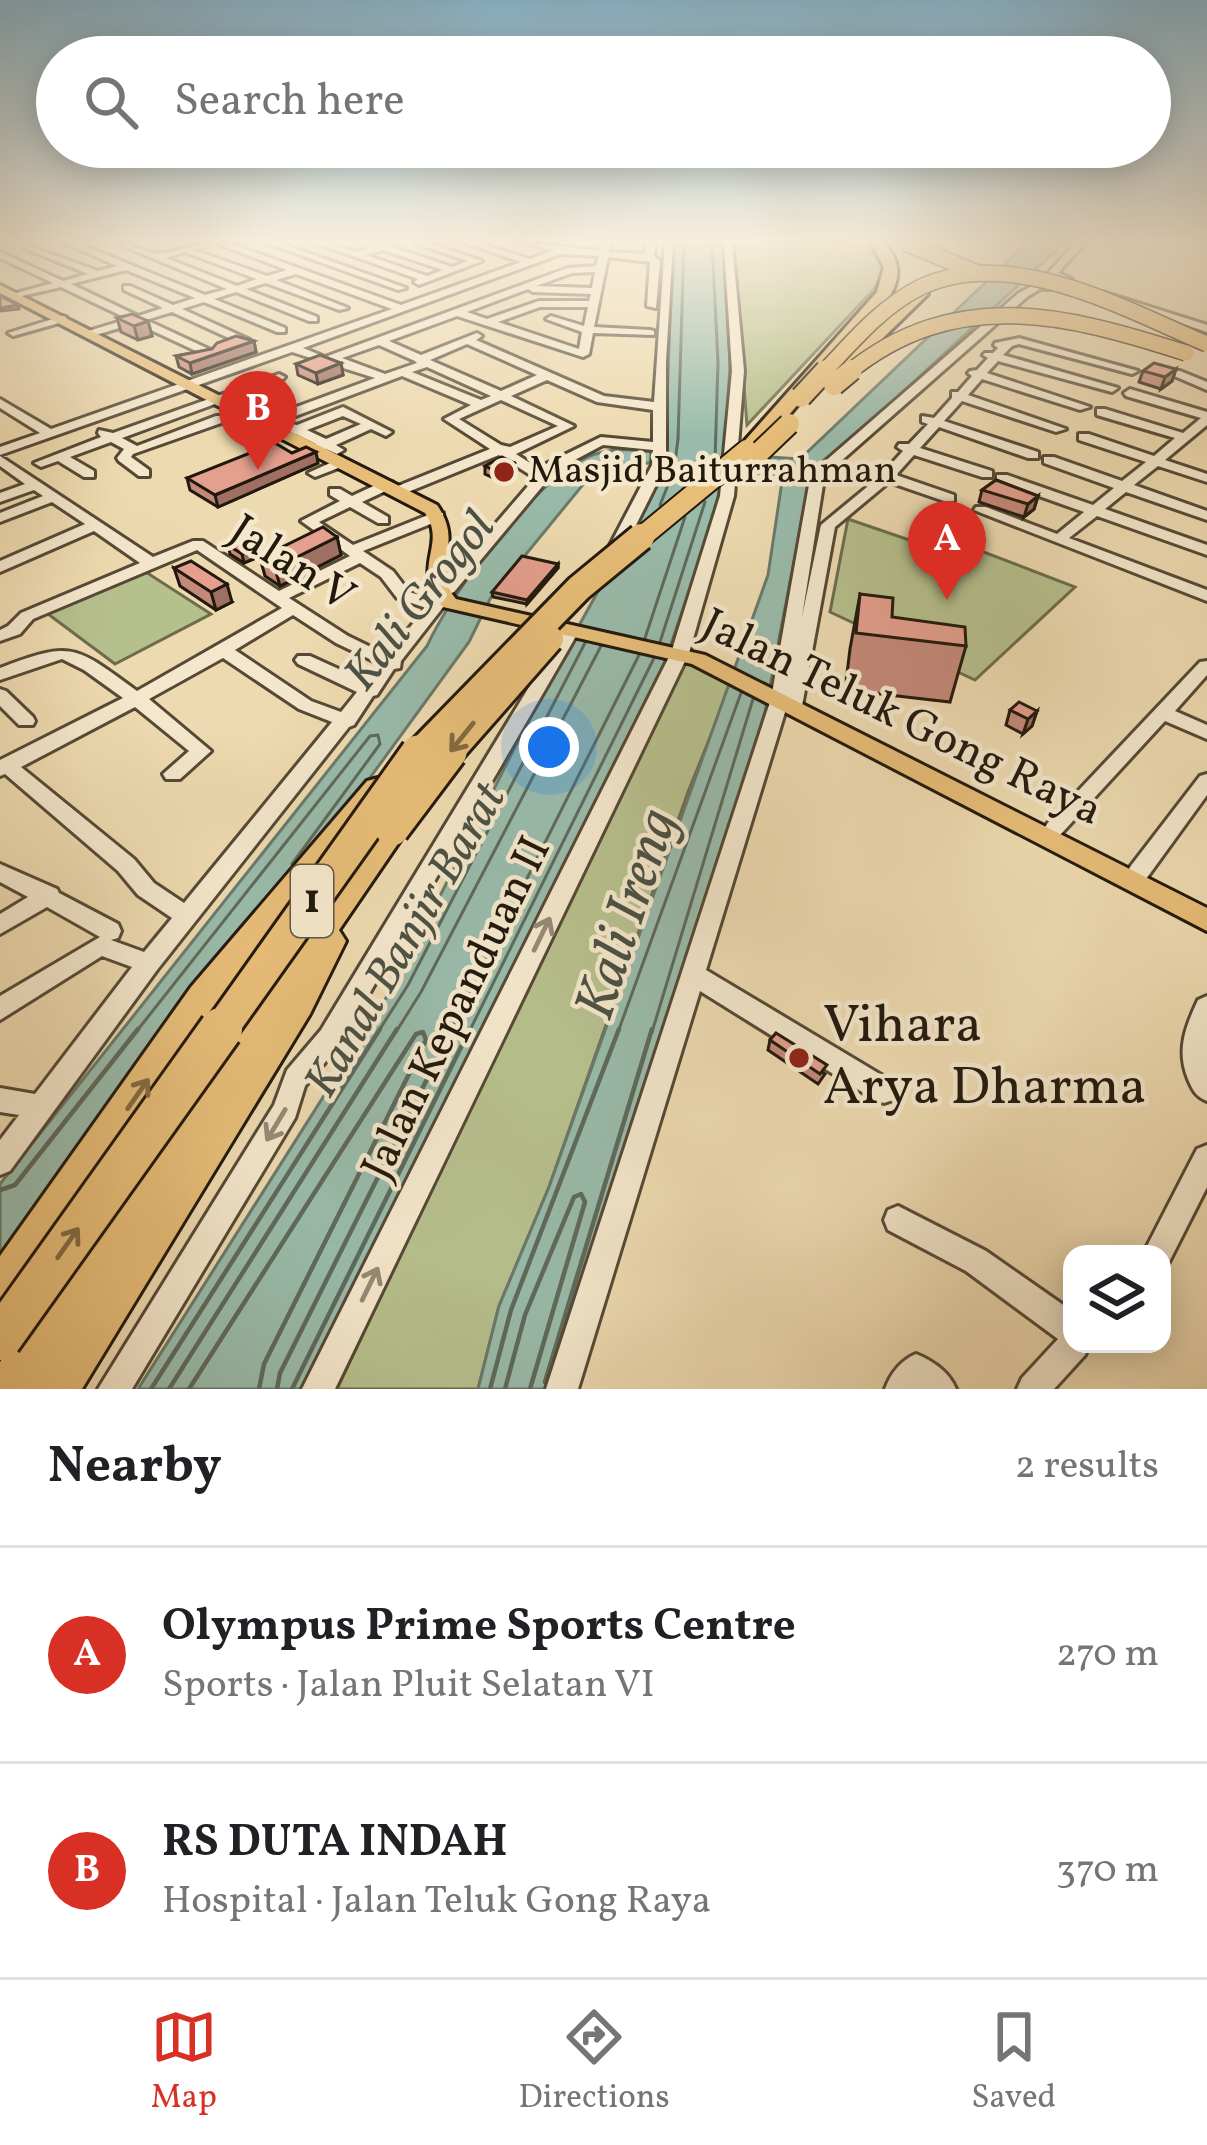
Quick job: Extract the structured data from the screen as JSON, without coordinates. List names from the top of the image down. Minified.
{"streets":{"highway":["1"],"main road":["Jalan Teluk Gong Raya"],"street":["Jalan V","Jalan Kepanduan II"]},"crossings":[["Jalan Teluk Gong Raya","Jalan Kepanduan II"]],"water":["Kali Grogol","Kali Ireng","Kanal Banjir Barat"],"places":["Masjid Baiturrahman","Vihara Arya Dharma"],"page":{"search":"Search here","pins":["B","A"],"heading":["Nearby","2 results"],"list":[{"mark":"A","name":"Olympus Prime Sports Centre","note":"Sports · Jalan Pluit Selatan VI","value":"270 m"},{"mark":"B","name":"RS DUTA INDAH","note":"Hospital · Jalan Teluk Gong Raya","value":"370 m"}],"nav":["Map","Directions","Saved"]}}
